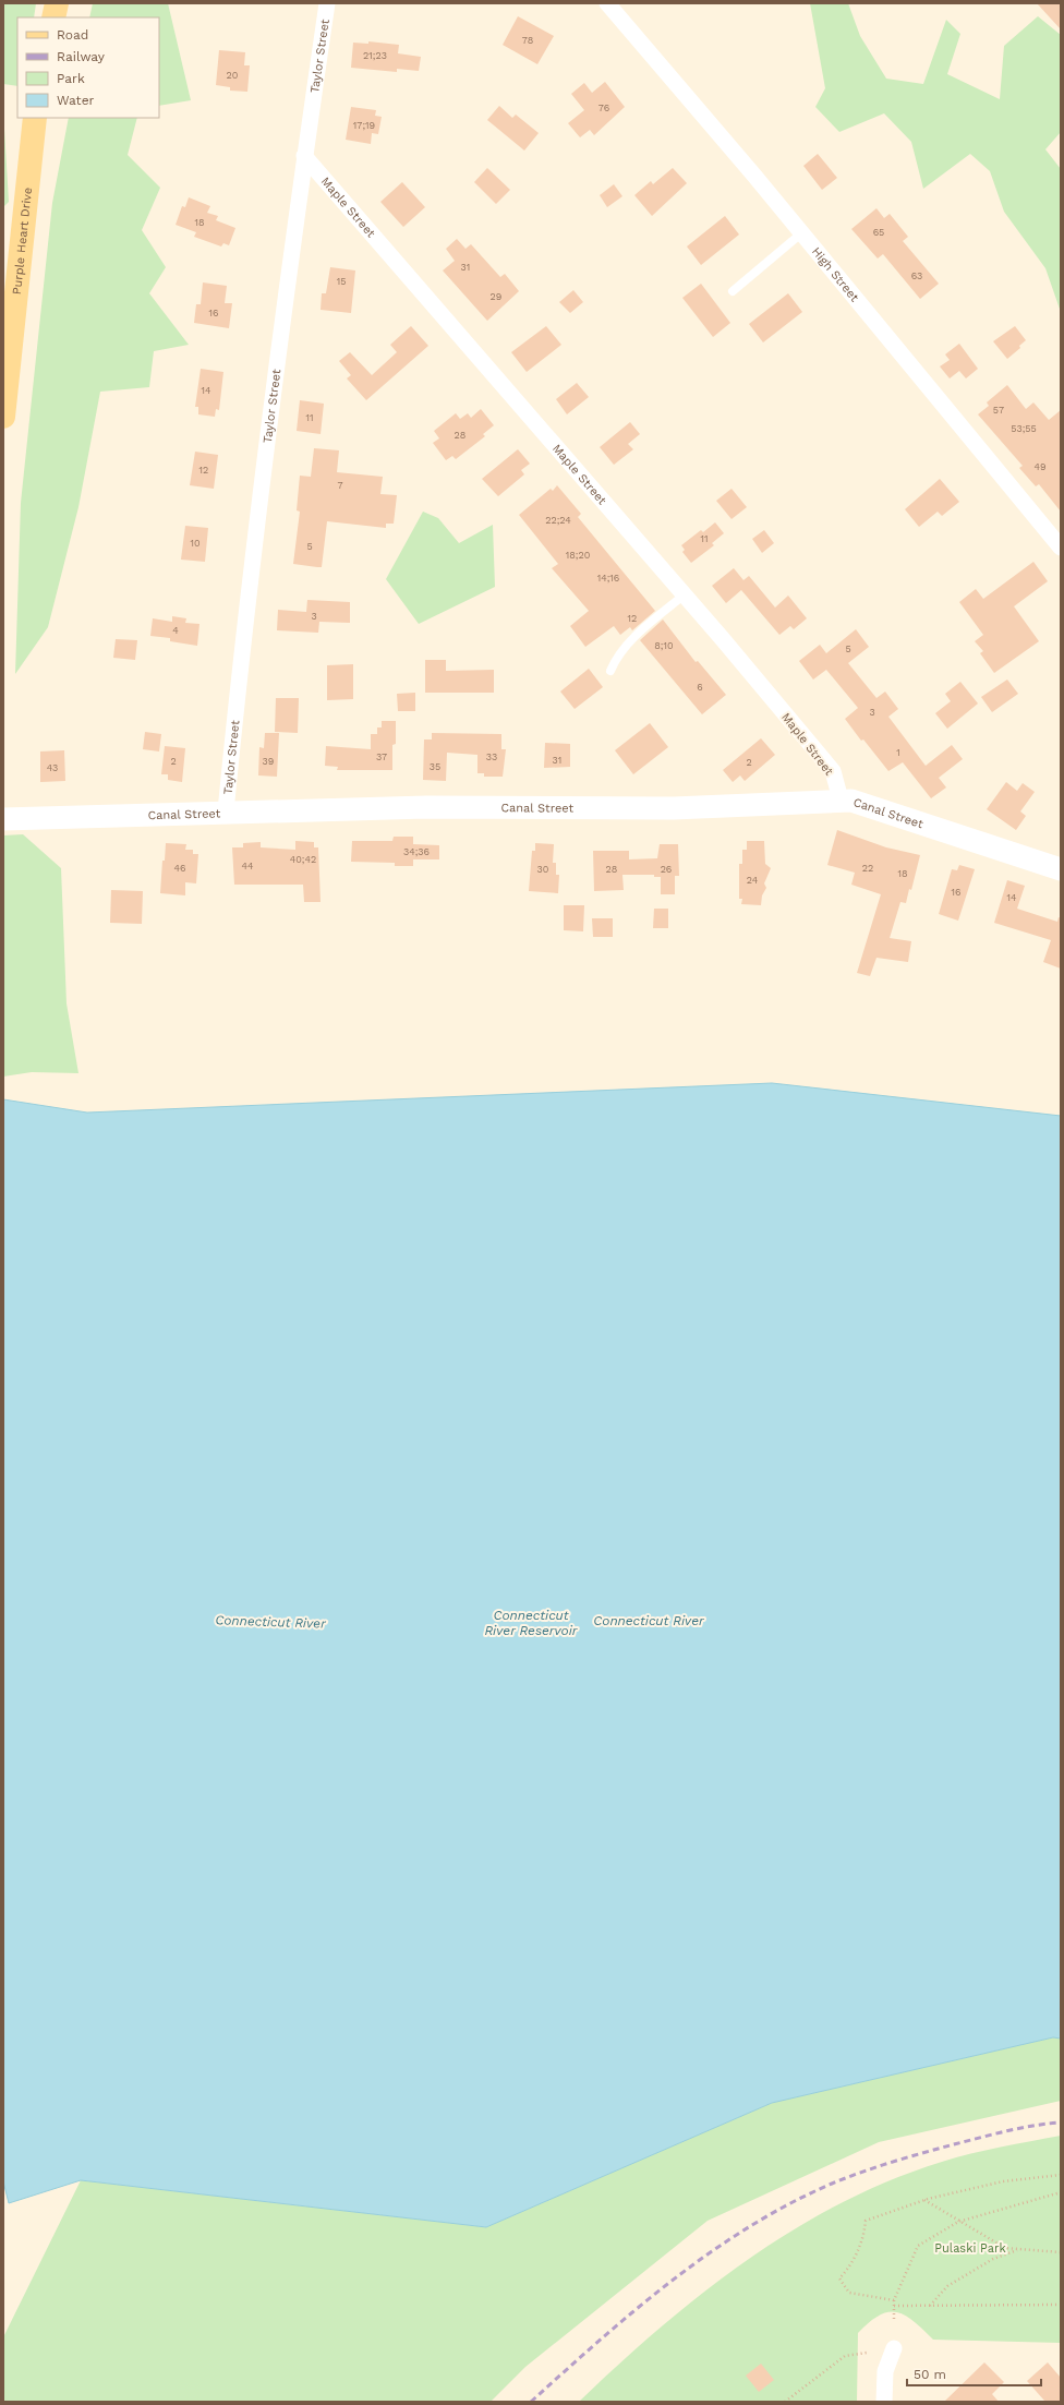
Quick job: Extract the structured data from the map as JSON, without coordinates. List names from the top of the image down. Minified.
{"streets":{"main road":["Purple Heart Drive"],"street":["Taylor Street","Maple Street","High Street","Canal Street"]},"crossings":[["Taylor Street","Maple Street"],["Taylor Street","Canal Street"],["Maple Street","Canal Street"]],"water":["Connecticut River Reservoir","Connecticut River"],"parks":["Pulaski Park"],"house_numbers":["78","21;23","20","76","17;19","18","65","31","63","15","29","16","14","57","11","53;55","28","49","12","7","22;24","11","10","5","18;20","14;16","3","12","4","8;10","5","6","3","1","37","33","31","2","39","2","35","43","34;36","40;42","44","46","22","30","28","26","18","24","16","14"],"legend":["Road","Railway","Park","Water"],"scale_bar":"50 m"}
